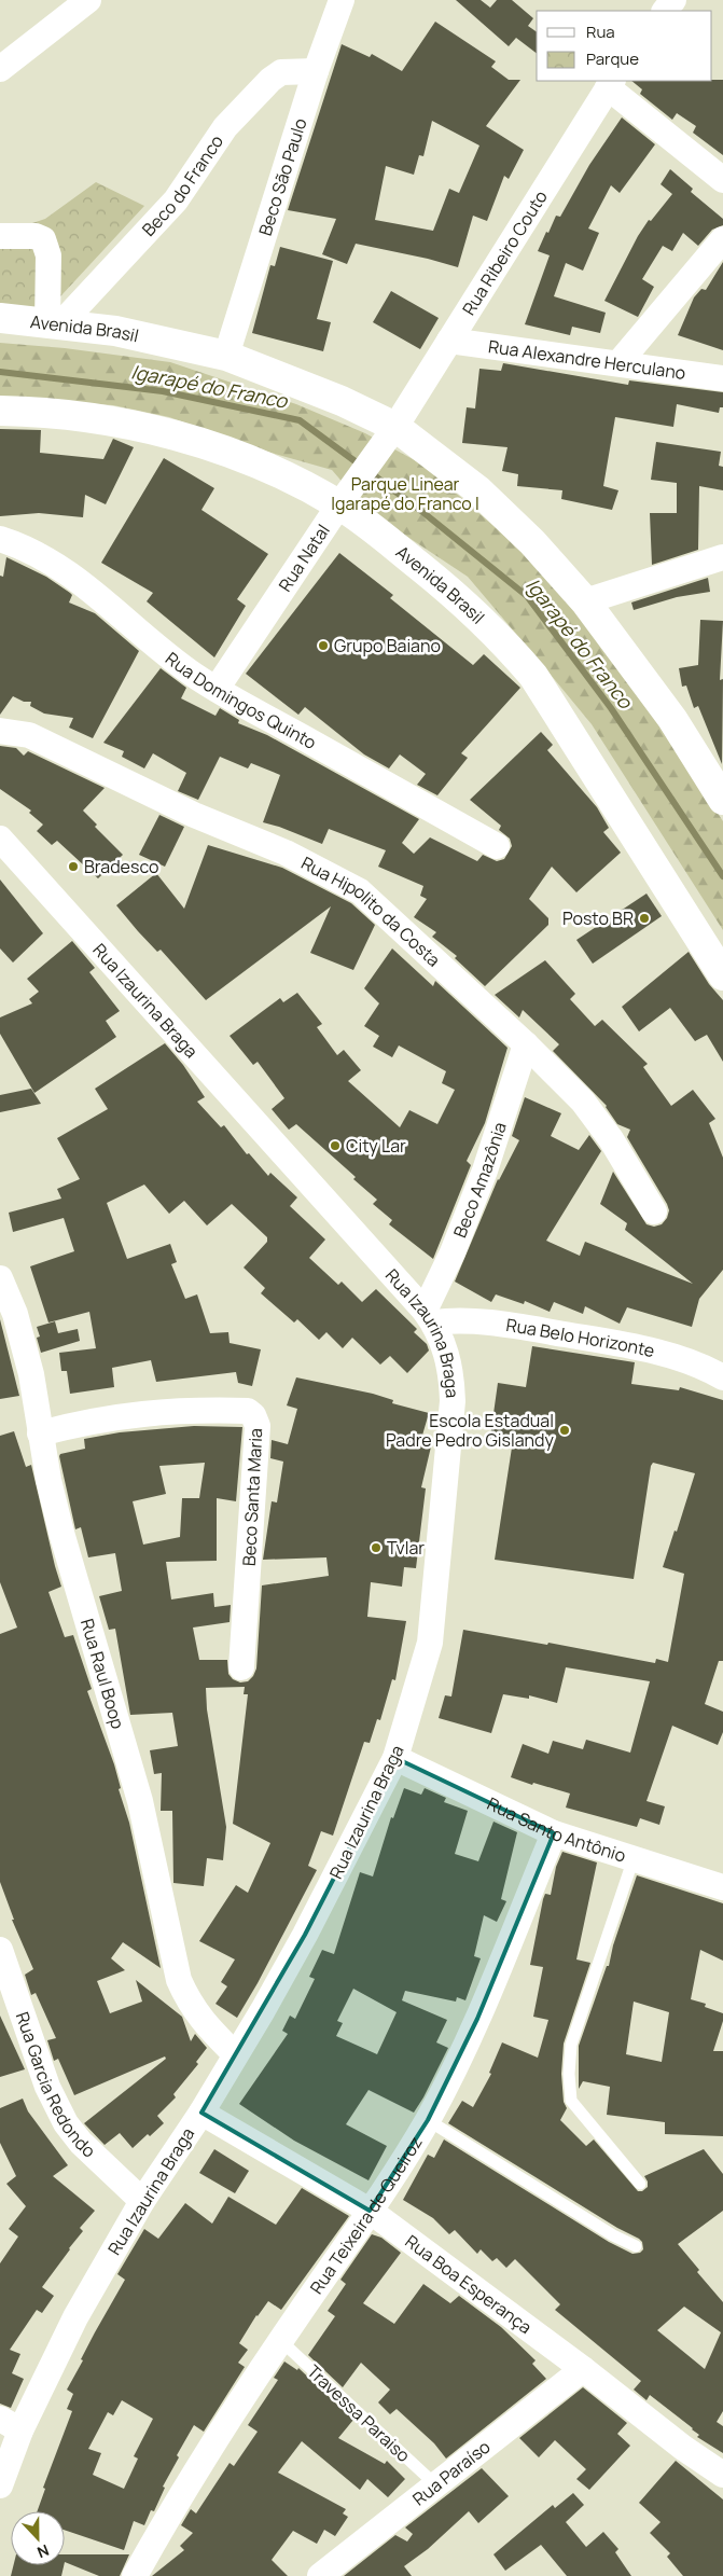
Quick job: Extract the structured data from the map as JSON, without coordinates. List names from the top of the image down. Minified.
{"streets":{"highway":["Avenida Brasil"],"street":["Beco São Paulo","Beco do Franco","Rua Ribeiro Couto","Rua Alexandre Herculano","Rua Natal","Rua Domingos Quinto","Rua Hipolito da Costa","Rua Izaurina Braga","Beco Amazônia","Rua Belo Horizonte","Beco Santa Maria","Rua Raul Boop","Rua Santo Antônio","Rua Garcia Redondo","Rua Teixeira de Queiroz","Rua Boa Esperança","Rua Paraíso"],"lane":["Travessa Paraiso"]},"crossings":[["Beco São Paulo","Beco do Franco"],["Beco São Paulo","Avenida Brasil"],["Beco do Franco","Avenida Brasil"],["Rua Ribeiro Couto","Avenida Brasil"],["Rua Ribeiro Couto","Rua Alexandre Herculano"],["Rua Ribeiro Couto","Rua Natal"],["Avenida Brasil","Rua Natal"],["Rua Natal","Rua Domingos Quinto"],["Rua Hipolito da Costa","Beco Amazônia"],["Rua Izaurina Braga","Beco Amazônia"],["Rua Izaurina Braga","Rua Belo Horizonte"],["Rua Izaurina Braga","Rua Raul Boop"],["Rua Izaurina Braga","Rua Santo Antônio"],["Rua Izaurina Braga","Rua Garcia Redondo"],["Rua Izaurina Braga","Rua Boa Esperança"],["Beco Amazônia","Rua Belo Horizonte"],["Beco Santa Maria","Rua Raul Boop"],["Rua Santo Antônio","Rua Teixeira de Queiroz"],["Rua Teixeira de Queiroz","Rua Boa Esperança"],["Rua Teixeira de Queiroz","Travessa Paraiso"],["Rua Boa Esperança","Rua Paraíso"],["Travessa Paraiso","Rua Paraíso"]],"water":["Igarapé do Franco"],"parks":["Parque Linear Igarapé do Franco I"],"places":["Grupo Baiano","Bradesco","Posto BR","City Lar","Escola Estadual Padre Pedro Gislandy","Tvlar"],"legend":["Rua","Parque"],"north":"bottom"}
